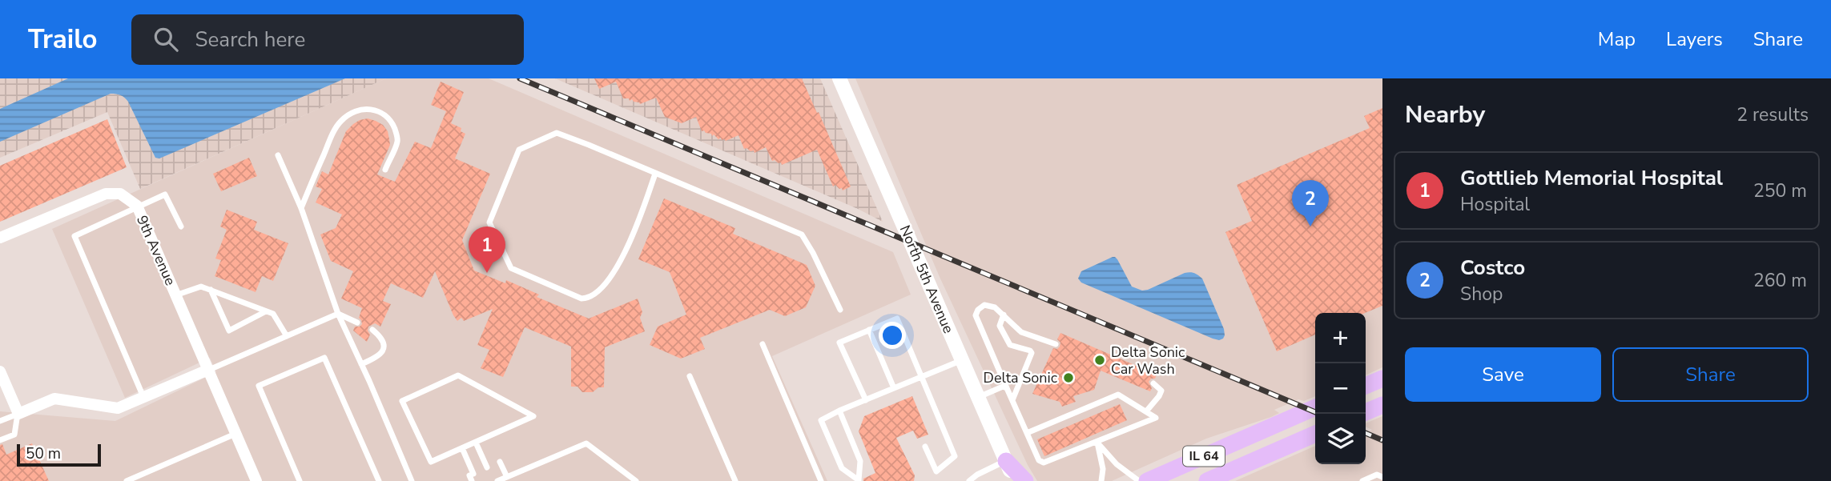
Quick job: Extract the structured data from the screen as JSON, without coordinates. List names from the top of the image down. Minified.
{"streets":{"main road":["IL 64"],"street":["9th Avenue","North 5th Avenue"]},"places":["Delta Sonic Car Wash","Delta Sonic"],"scale_bar":"50 m","page":{"header":"Trailo","search":"Search here","nav":["Map","Layers","Share"],"heading":["Nearby","2 results"],"list":[{"mark":"1","name":"Gottlieb Memorial Hospital","note":"Hospital","value":"250 m"},{"mark":"2","name":"Costco","note":"Shop","value":"260 m"}],"pins":["2","1"],"map_buttons":["+","−"],"buttons":["Save","Share"],"scale":"50 m"}}
